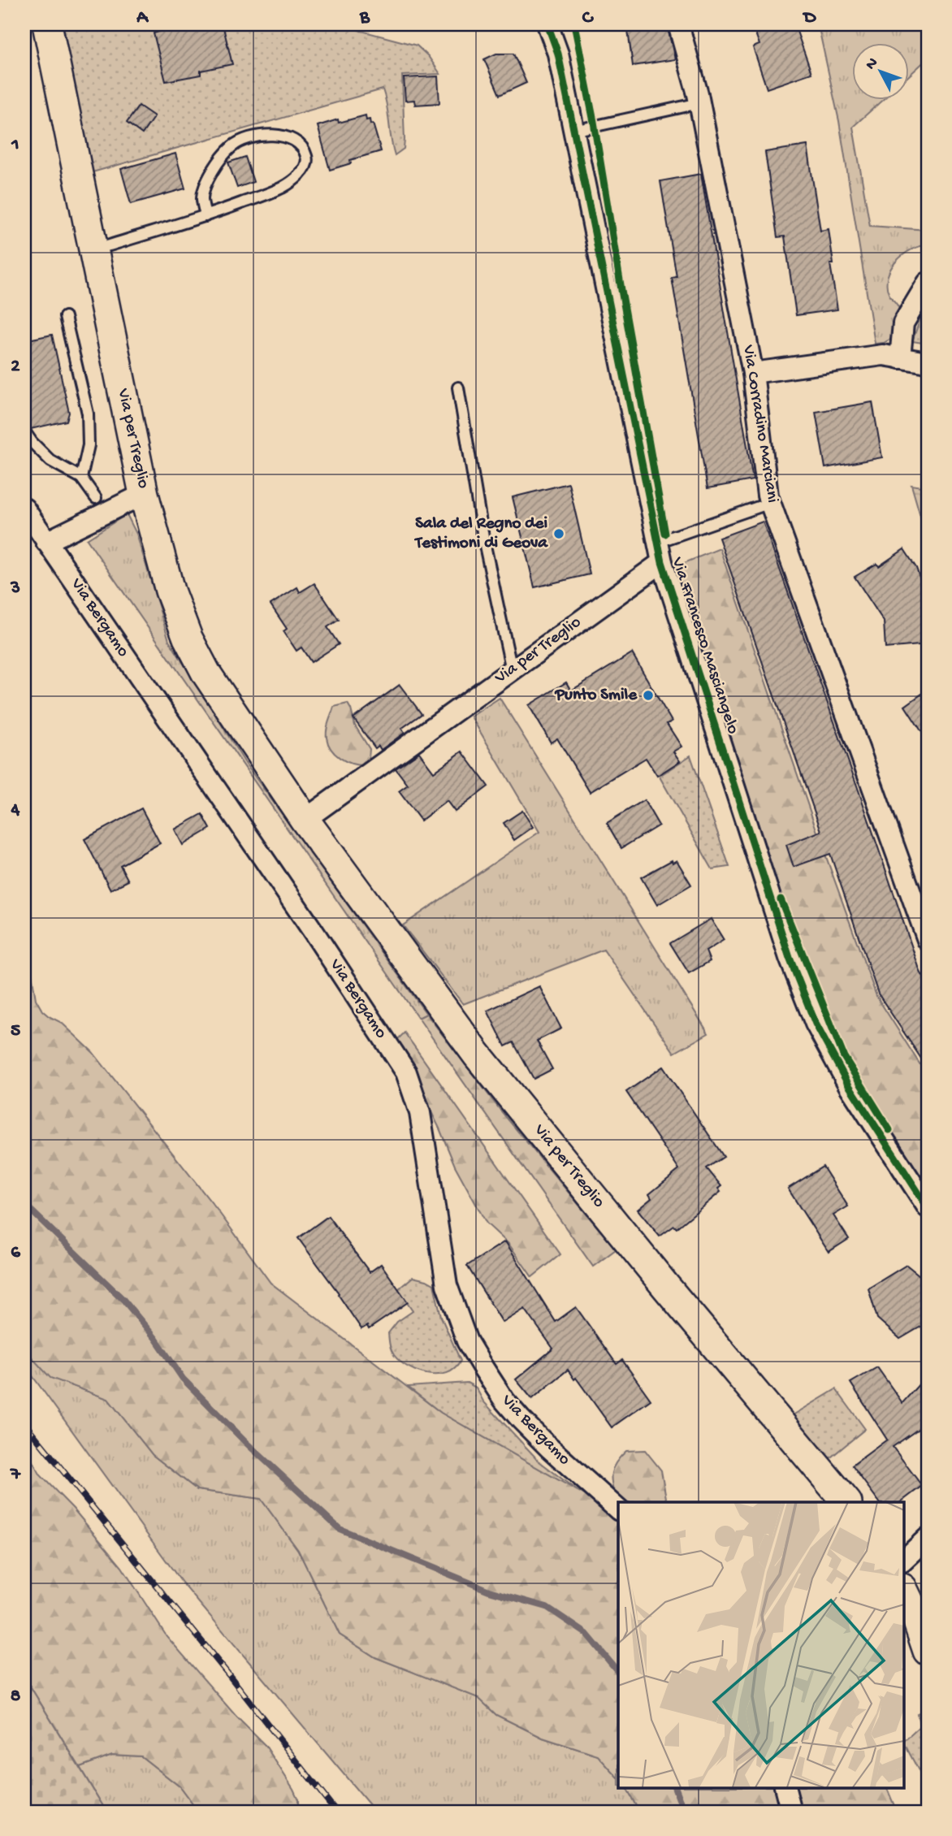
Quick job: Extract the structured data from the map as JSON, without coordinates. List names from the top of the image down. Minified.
{"streets":{"main road":["Via per Treglio"],"street":["Via Corradino Marciani","Via Bergamo","Via Francesco Masciangelo"]},"crossings":[["Via per Treglio","Via Francesco Masciangelo"]],"places":["Sala del Regno dei Testimoni di Geova","Punto Smile"],"north":"top left","grid":{"columns":["A","B","C","D"],"rows":["1","2","3","4","5","6","7","8"]}}
